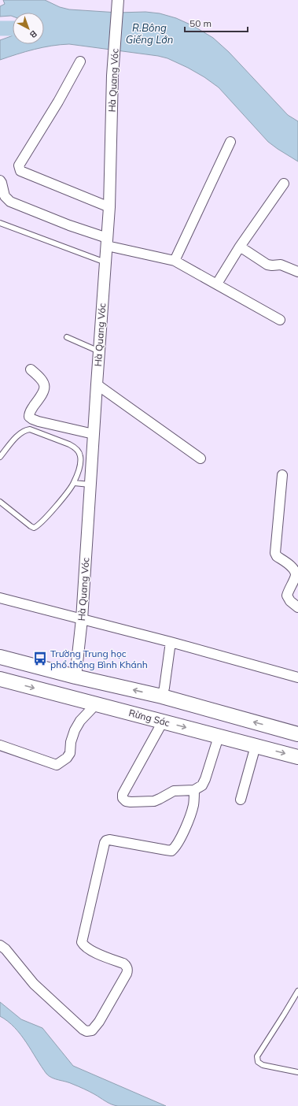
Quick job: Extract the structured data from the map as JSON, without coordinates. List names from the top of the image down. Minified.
{"streets":{"main road":["Rừng Sác"],"street":["Hà Quang Vóc"]},"water":["R.Bông Giếng Lớn"],"places":{"bus stop":["Trường Trung học phổ thông Bình Khánh"]},"scale_bar":"50 m","north":"bottom right"}
